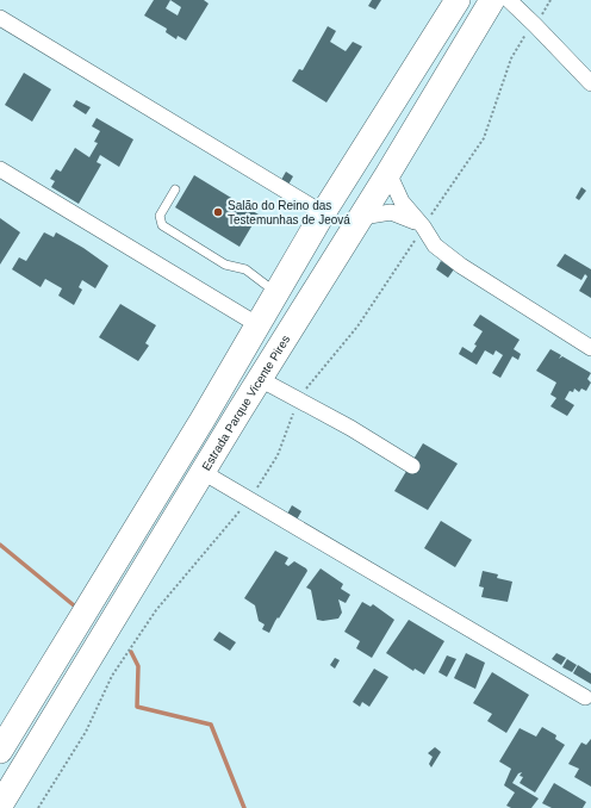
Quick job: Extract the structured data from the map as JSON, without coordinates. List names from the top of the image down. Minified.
{"streets":{"main road":["Estrada Parque Vicente Pires"]},"places":["Salão do Reino das Testemunhas de Jeová"]}
